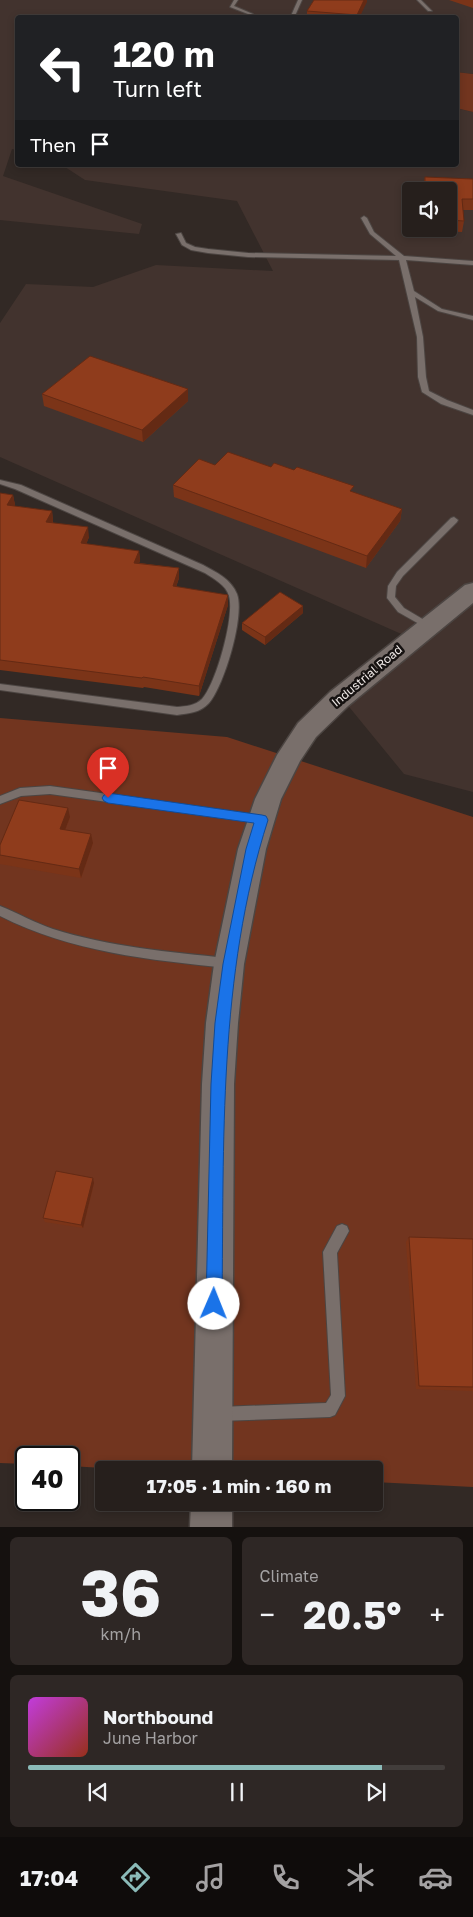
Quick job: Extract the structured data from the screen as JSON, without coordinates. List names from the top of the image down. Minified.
{"streets":{"street":["Industrial Road"]},"page":{"turn":["120 m","Turn left"],"then":"Then","limit":"40","trip":"17:05 · 1 min · 160 m","tile":[["36","km/h"],"Climate"],"heat":["−","20.5°","+"],"song":["Northbound","June Harbor"],"tabs":"17:04"}}
